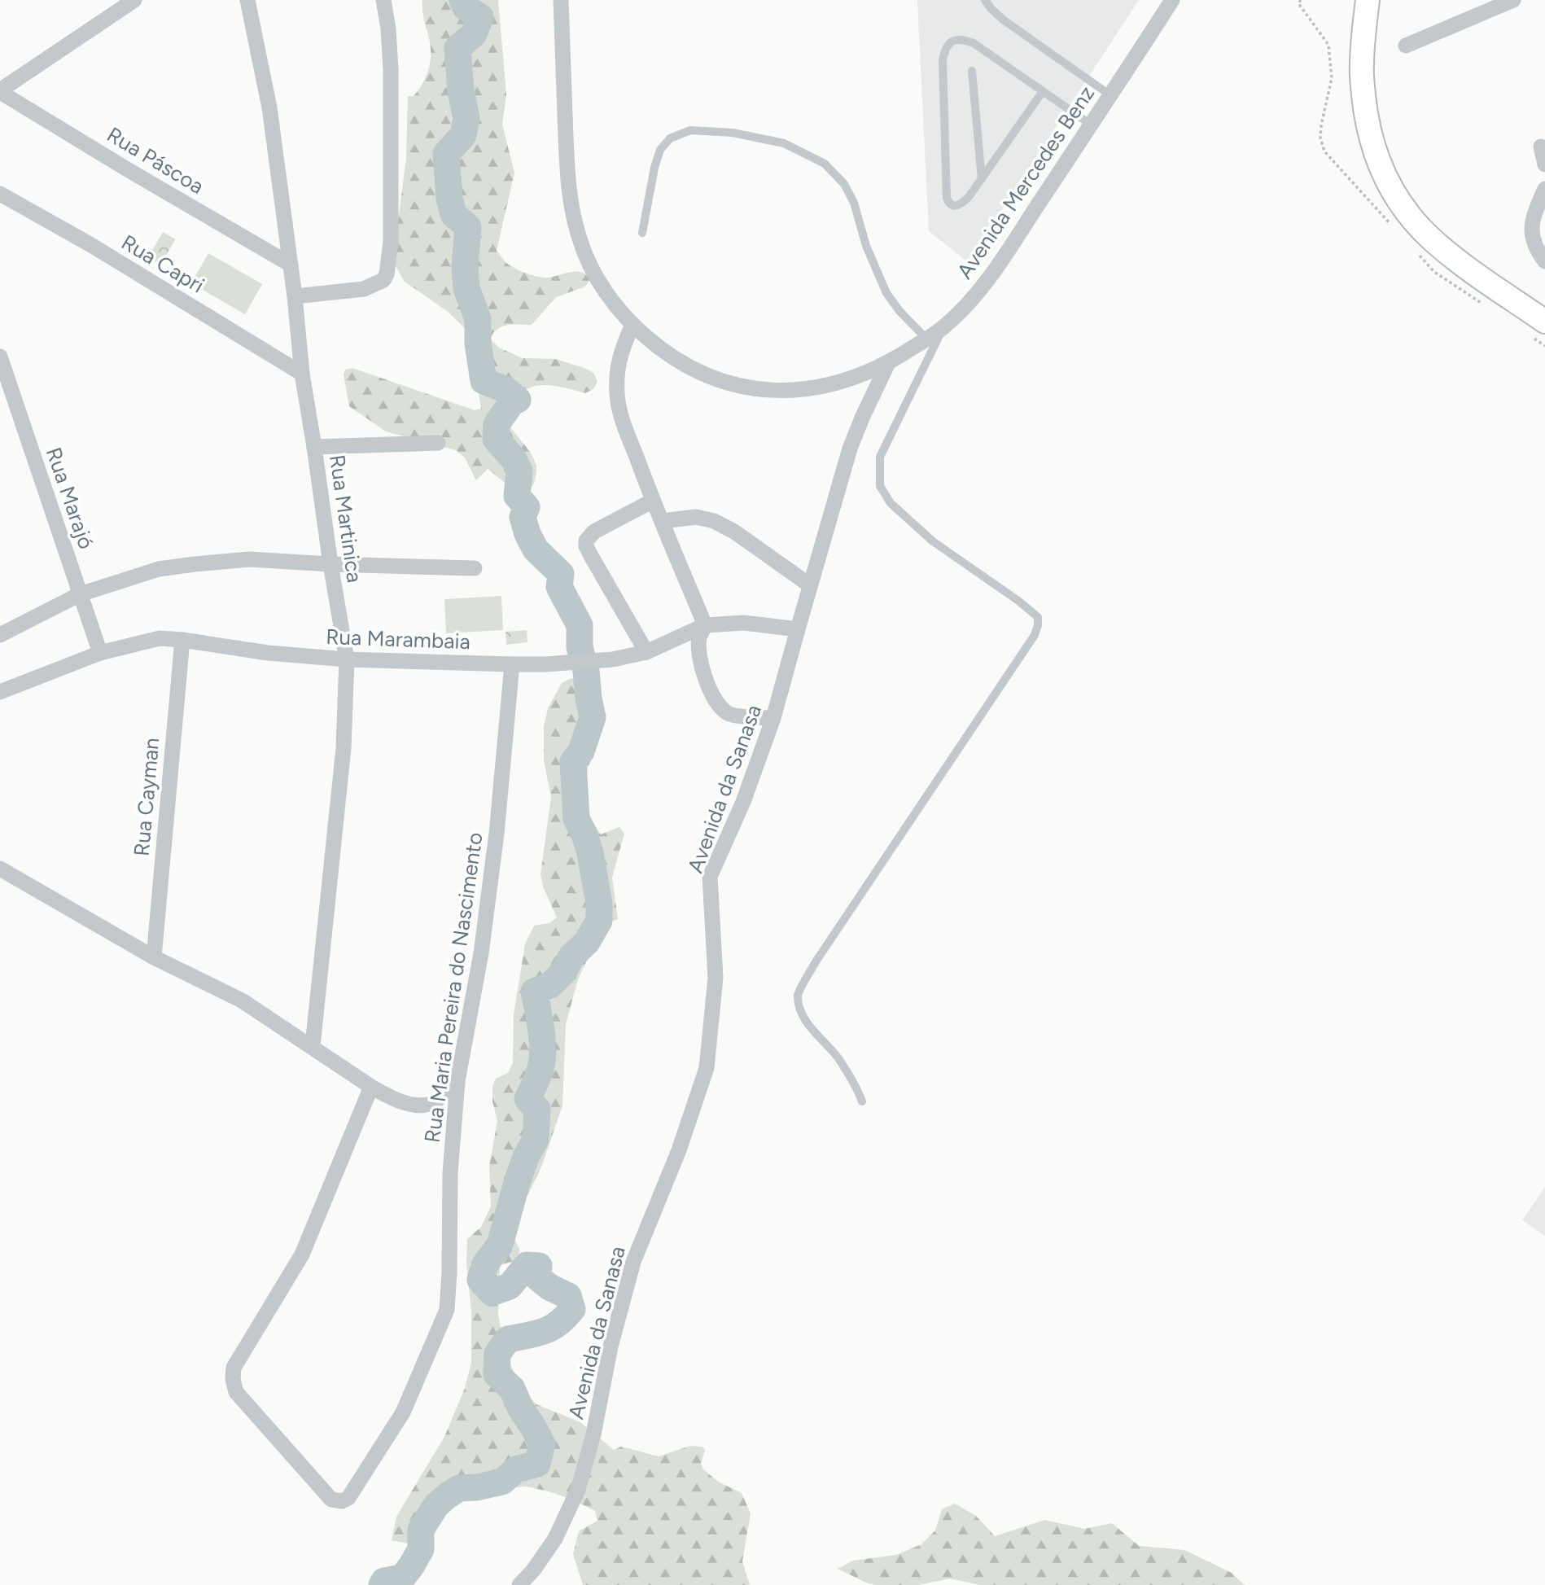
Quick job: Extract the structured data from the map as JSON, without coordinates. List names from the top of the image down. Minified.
{"streets":{"street":["Rua Páscoa","Avenida Mercedes Benz","Rua Capri","Rua Marajó","Rua Martinica","Rua Marambaia","Avenida da Sanasa","Rua Cayman","Rua Maria Pereira do Nascimento"]},"crossings":[["Rua Páscoa","Rua Martinica"],["Avenida Mercedes Benz","Avenida da Sanasa"],["Rua Capri","Rua Martinica"],["Rua Marajó","Rua Marambaia"],["Rua Martinica","Rua Marambaia"],["Rua Marambaia","Avenida da Sanasa"],["Rua Marambaia","Rua Cayman"],["Rua Marambaia","Rua Maria Pereira do Nascimento"]]}
